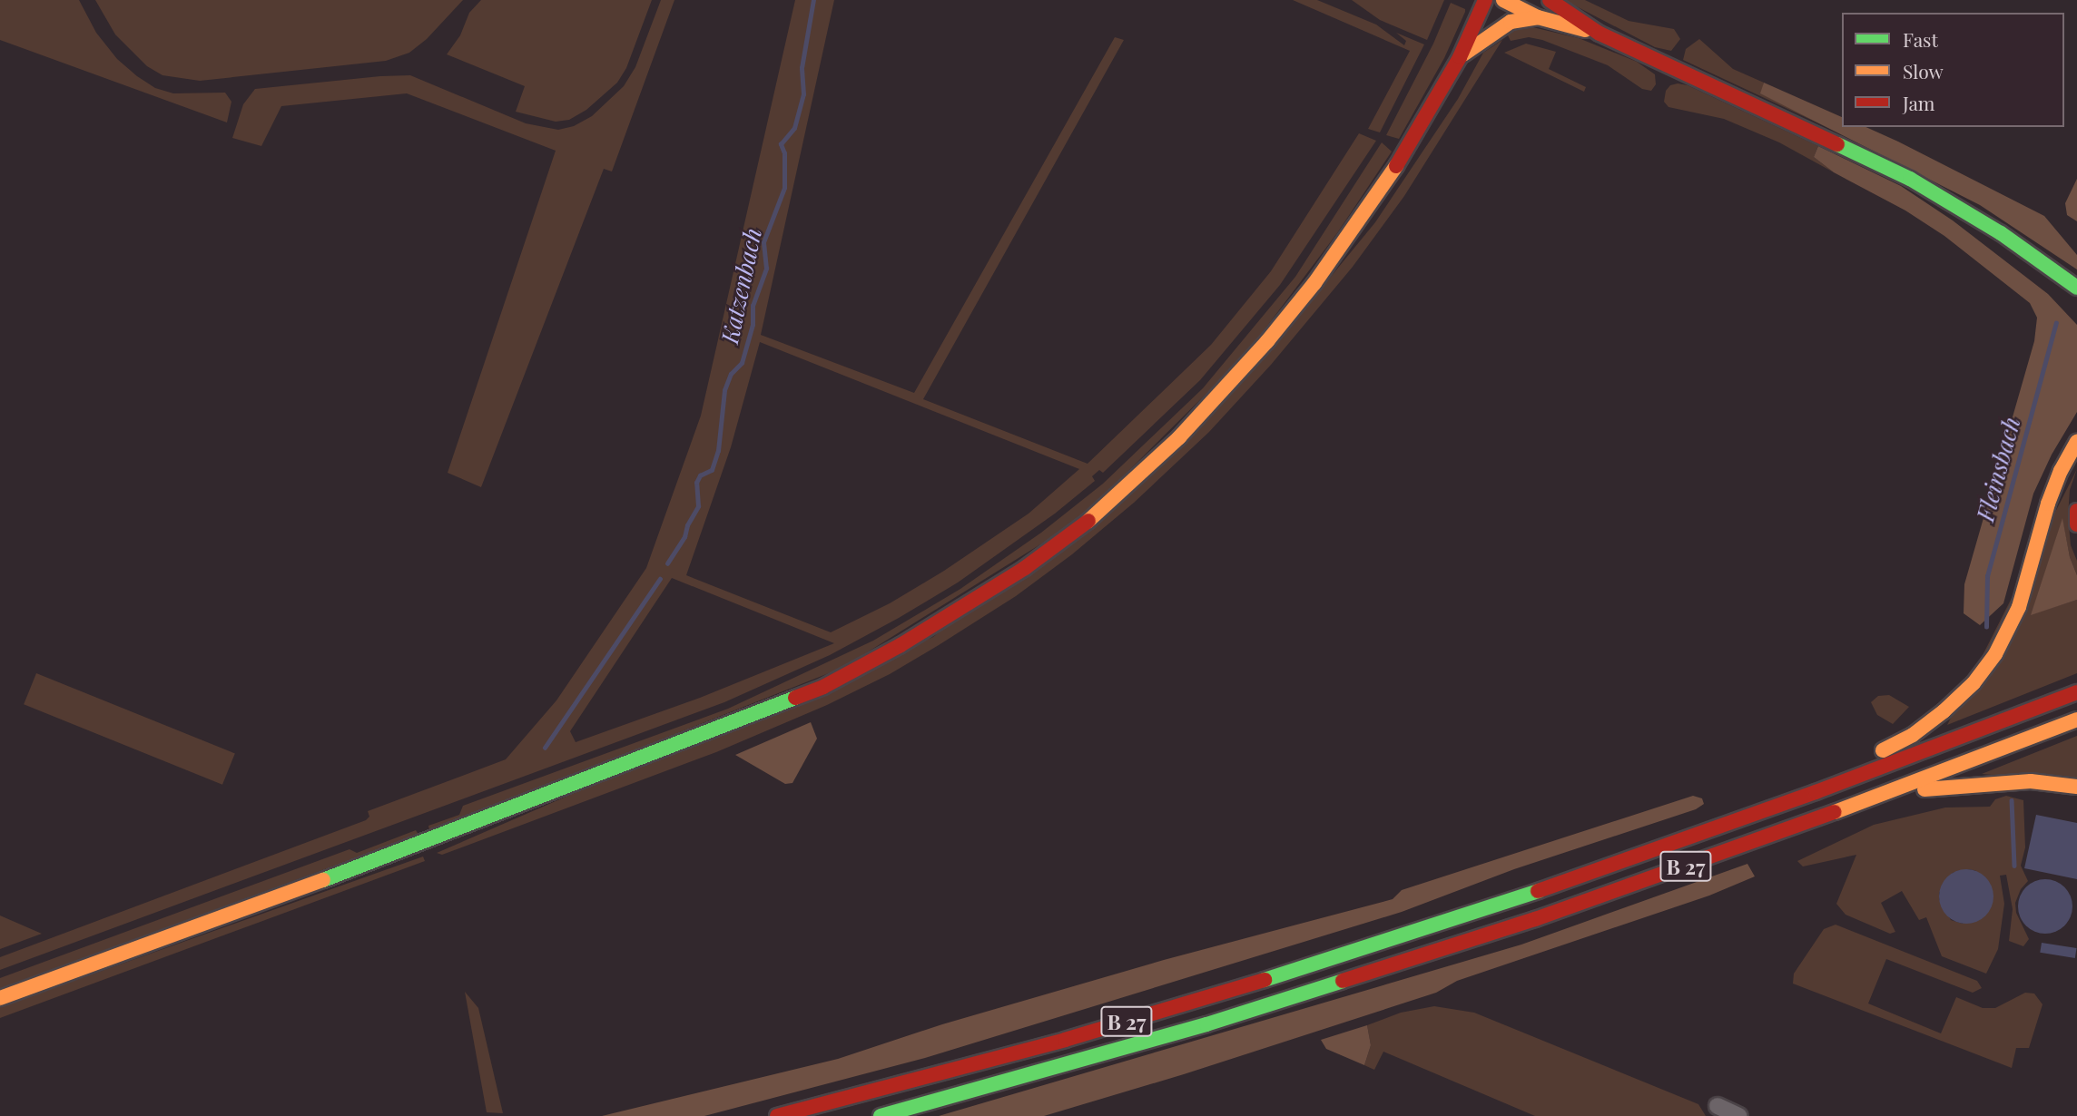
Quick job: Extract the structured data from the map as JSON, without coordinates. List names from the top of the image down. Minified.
{"streets":{"main road":["B 27"]},"water":["Katzenbach","Fleinsbach"],"legend":["Fast","Slow","Jam"]}
